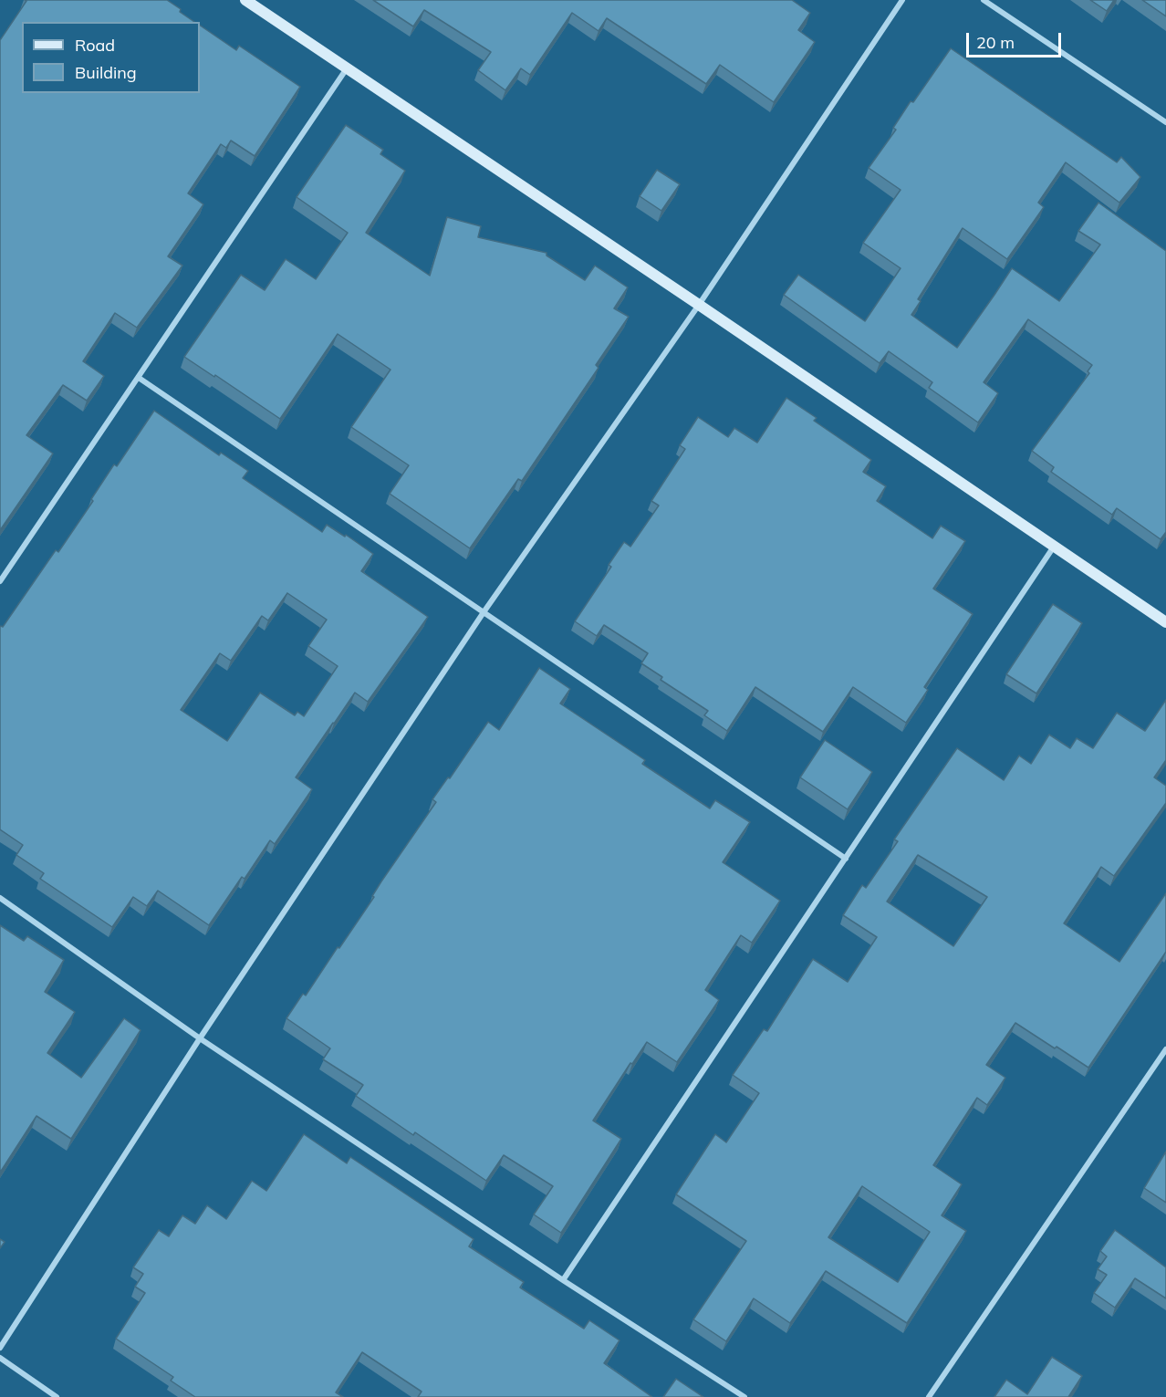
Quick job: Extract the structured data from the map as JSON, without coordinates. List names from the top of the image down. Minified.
{"legend":["Road","Building"],"scale_bar":"20 m"}
